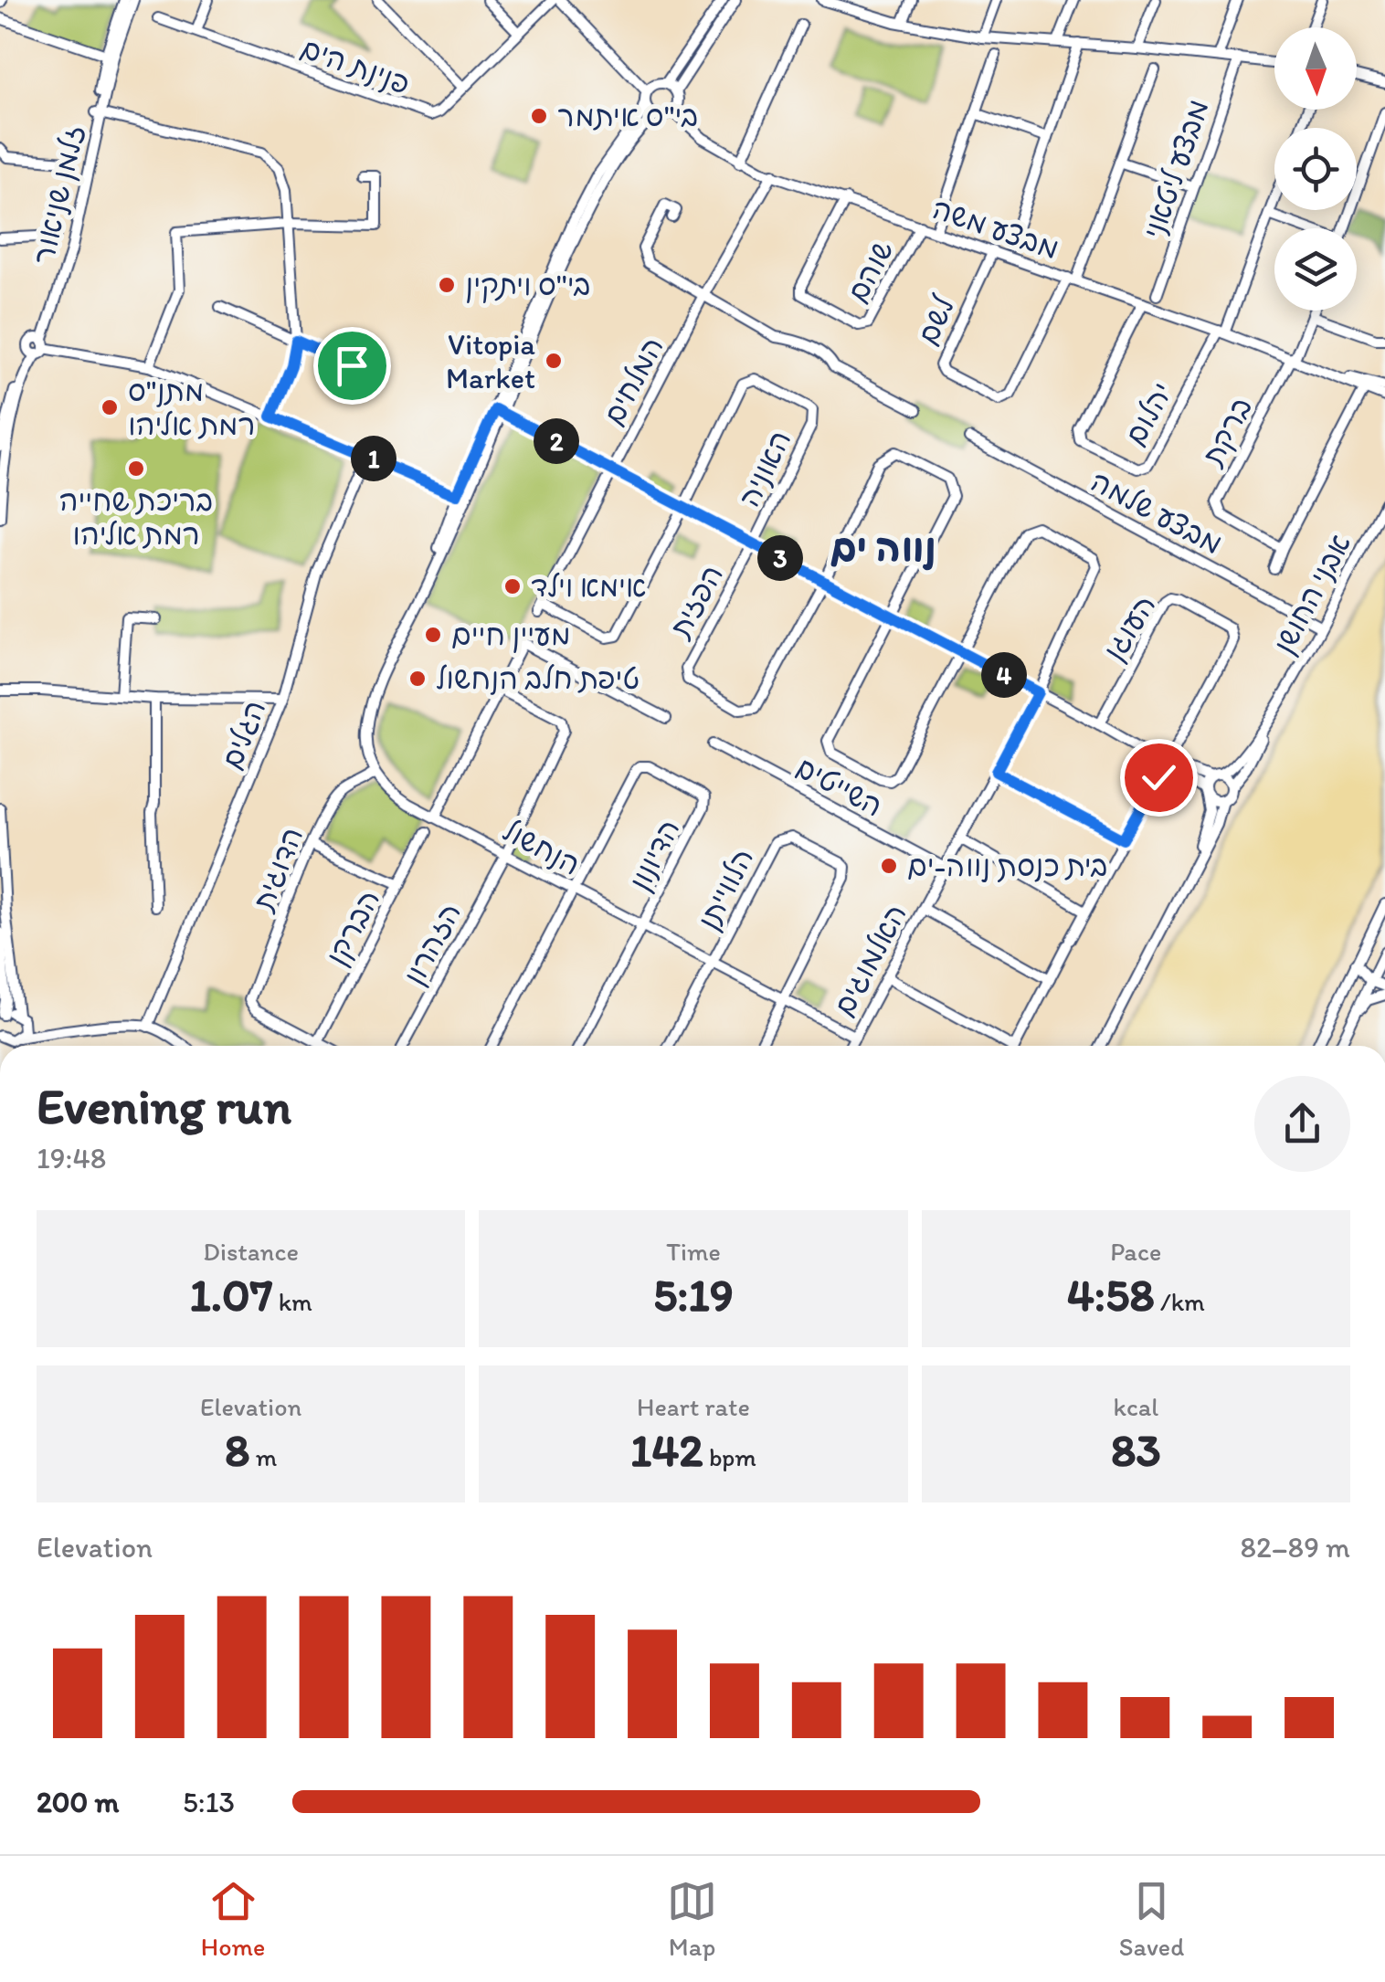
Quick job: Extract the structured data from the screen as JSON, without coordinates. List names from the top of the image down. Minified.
{"streets":{"street":["פנינת הים","מבצע ליטאני","זלמן שניאור","מבצע משה","שוהם","לשם","המלחים","יהלום","ברקת","האוניה","מבצע שלמה","אבני החושן","הפזית","העוגן","הגלים","השייטים","הנחשול","הדיונון","הדוגית","הלווייתן","הברקן","הזהרון","האלמוגים"]},"crossings":[["מבצע משה","שוהם"],["מבצע משה","לשם"],["מבצע משה","המלחים"],["מבצע משה","יהלום"],["מבצע משה","ברקת"],["המלחים","האוניה"],["האוניה","הפזית"],["מבצע שלמה","אבני החושן"],["השייטים","האלמוגים"],["הנחשול","הדיונון"],["הנחשול","הדוגית"],["הנחשול","הלווייתן"],["הנחשול","הזהרון"],["הנחשול","האלמוגים"],["הדוגית","הברקן"]],"districts":["נווה ים"],"places":["בי''ס איתמר","בי''ס ויתקין","Vitopia Market","מתנ\"ס רמת אליהו","בריכת שחייה רמת אליהו","אימא וילד","מעיין חיים","טיפת חלב הנחשול","בית כנסת נווה-ים"],"north":"bottom","page":{"pins":["2","1","3","4"],"heading":["Evening run","19:48"],"stats":[["Distance","1.07 km"],["Time","5:19"],["Pace","4:58 /km"],["Elevation","8 m"],["Heart rate","142 bpm"],["kcal","83"]],"chart":["Elevation","82–89 m"],"list":[{"name":"200 m","note":"5:13"}],"tabs":["Home","Map","Saved"]}}
